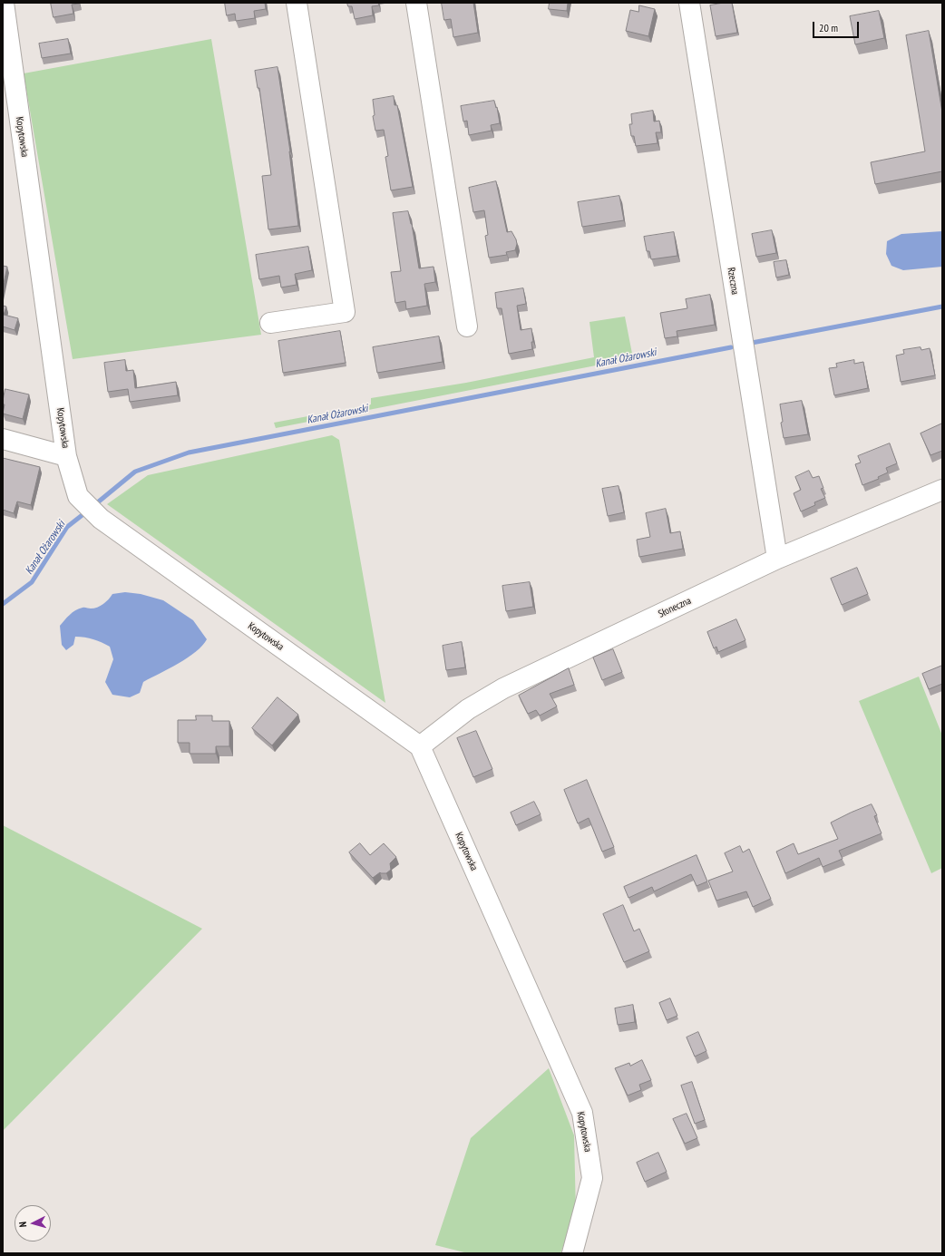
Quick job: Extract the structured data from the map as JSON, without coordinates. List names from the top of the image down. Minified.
{"streets":{"street":["Kopytowska","Rzeczna","Słoneczna"]},"crossings":[["Kopytowska","Słoneczna"],["Rzeczna","Słoneczna"]],"water":["Kanał Ożarowski"],"scale_bar":"20 m","north":"left"}
